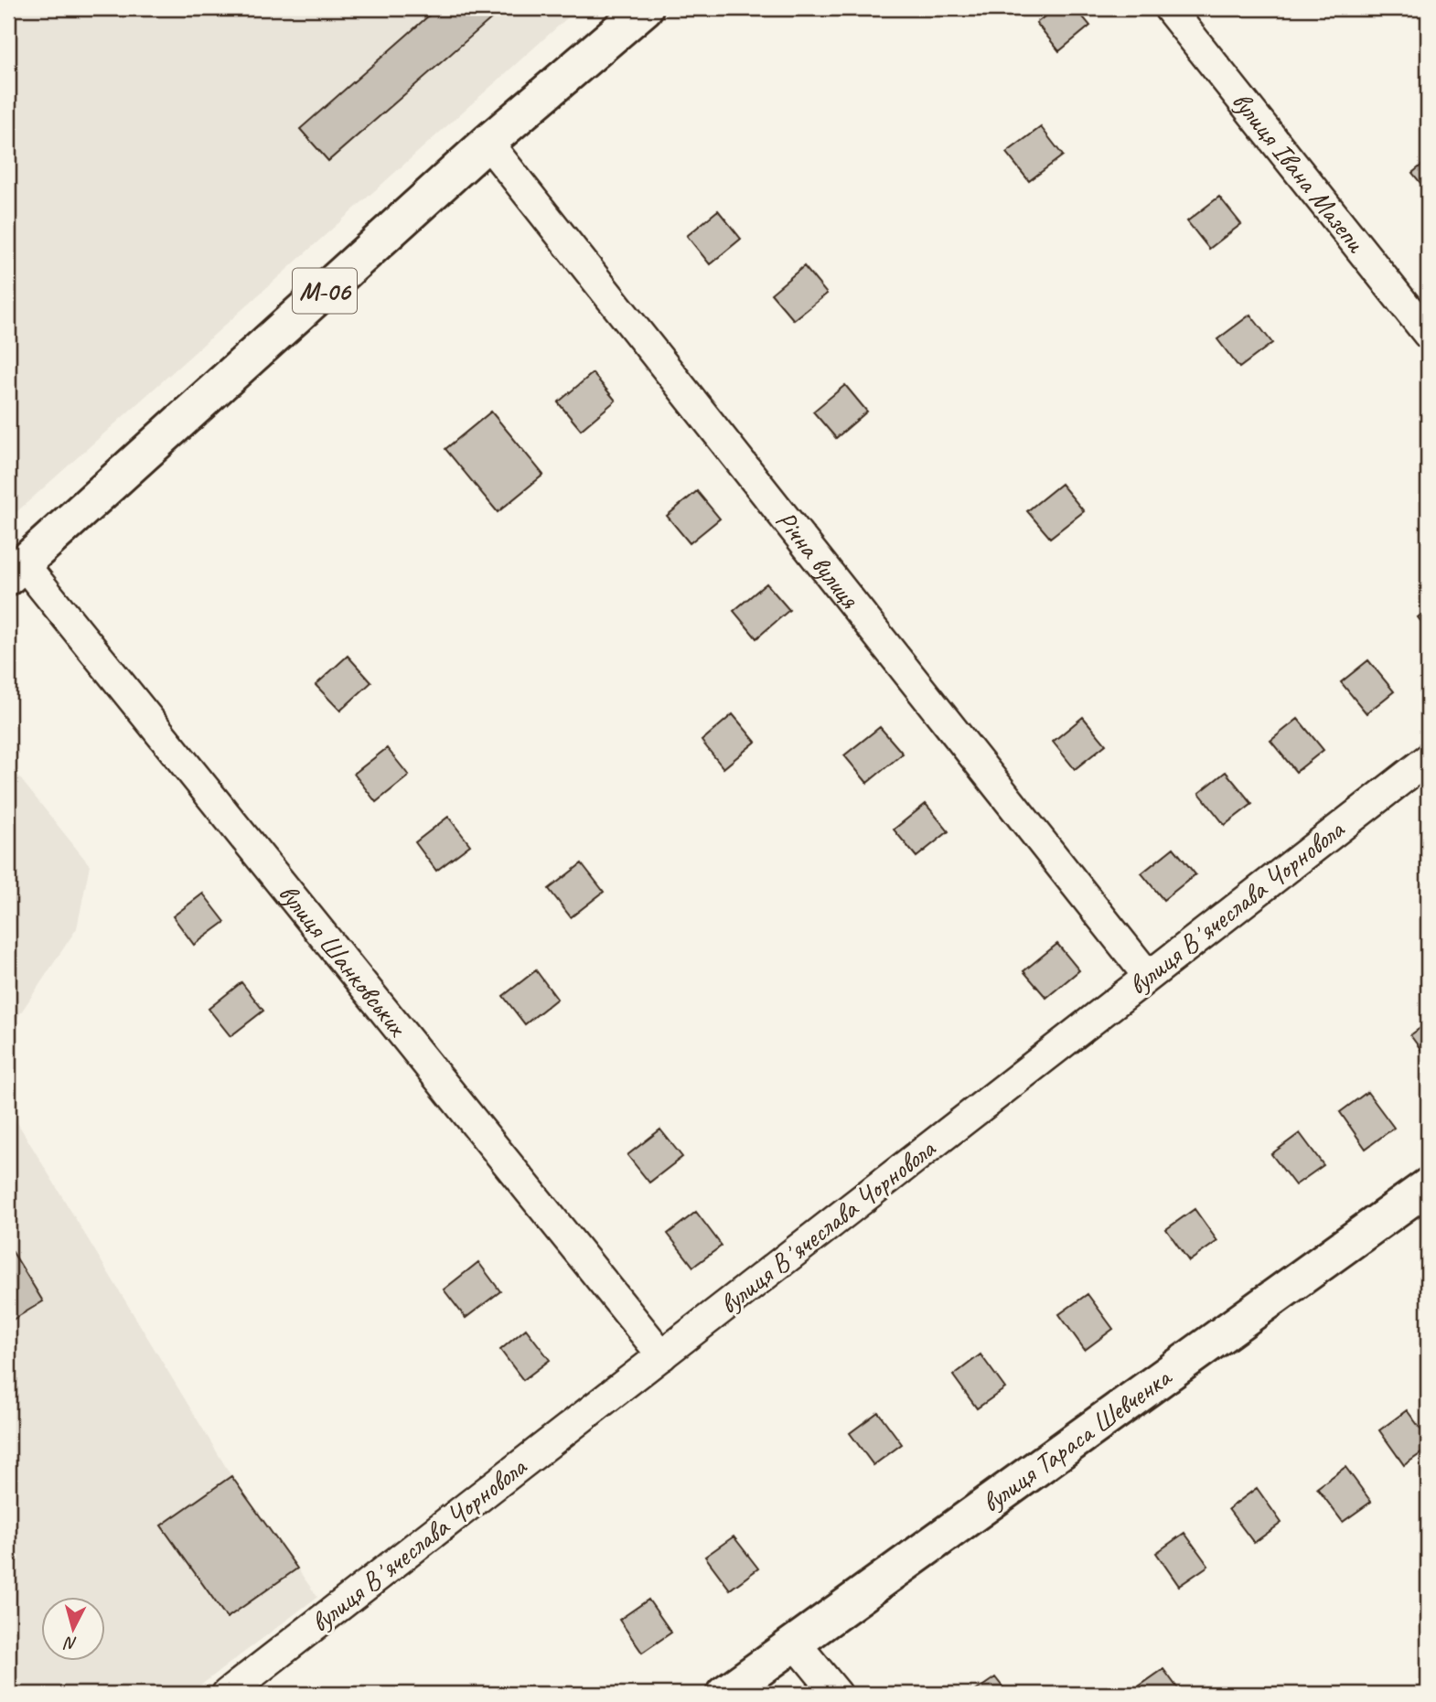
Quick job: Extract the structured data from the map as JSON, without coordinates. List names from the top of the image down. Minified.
{"streets":{"main road":["М-06","вулиця Тараса Шевченка"],"street":["вулиця Івана Мазепи","Річна вулиця","вулиця Вʼячеслава Чорновола","вулиця Шанковських"]},"crossings":[["М-06","Річна вулиця"],["М-06","вулиця Шанковських"],["Річна вулиця","вулиця Вʼячеслава Чорновола"],["вулиця Вʼячеслава Чорновола","вулиця Шанковських"]],"north":"bottom"}
